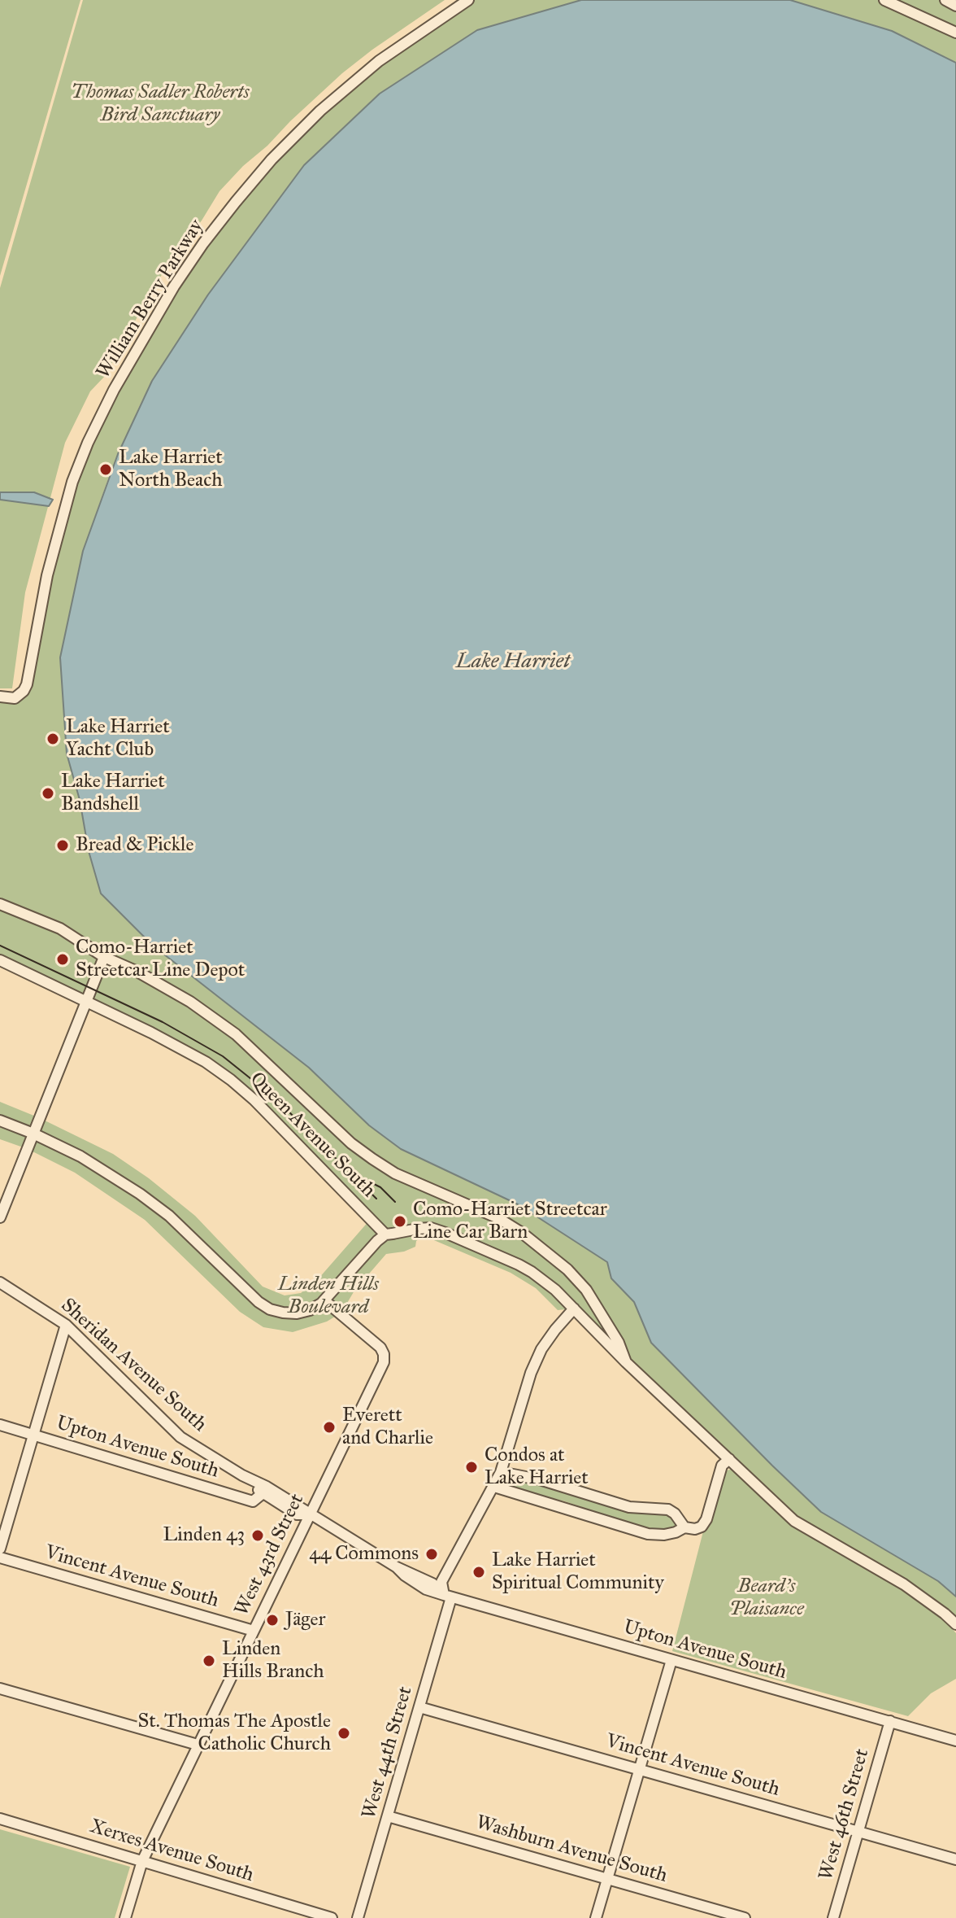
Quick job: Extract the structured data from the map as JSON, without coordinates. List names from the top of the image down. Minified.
{"streets":{"street":["William Berry Parkway","Queen Avenue South","Sheridan Avenue South","Upton Avenue South","West 43rd Street","Vincent Avenue South","West 44th Street","West 46th Street","Washburn Avenue South","Xerxes Avenue South"]},"crossings":[["Sheridan Avenue South","Upton Avenue South"],["Sheridan Avenue South","West 43rd Street"],["Upton Avenue South","West 43rd Street"],["Upton Avenue South","West 44th Street"],["Upton Avenue South","West 46th Street"],["West 43rd Street","Vincent Avenue South"],["West 43rd Street","Xerxes Avenue South"],["Vincent Avenue South","West 44th Street"],["Vincent Avenue South","West 46th Street"],["West 44th Street","Washburn Avenue South"]],"water":["Lake Harriet"],"parks":["Thomas Sadler Roberts Bird Sanctuary","Linden Hills Boulevard","Beard's Plaisance"],"places":["Lake Harriet North Beach","Lake Harriet Yacht Club","Lake Harriet Bandshell","Bread & Pickle","Como-Harriet Streetcar Line Depot","Como-Harriet Streetcar Line Car Barn","Everett and Charlie","Condos at Lake Harriet","Linden 43","44 Commons","Lake Harriet Spiritual Community","Jäger","Linden Hills Branch","St. Thomas The Apostle Catholic Church"]}
